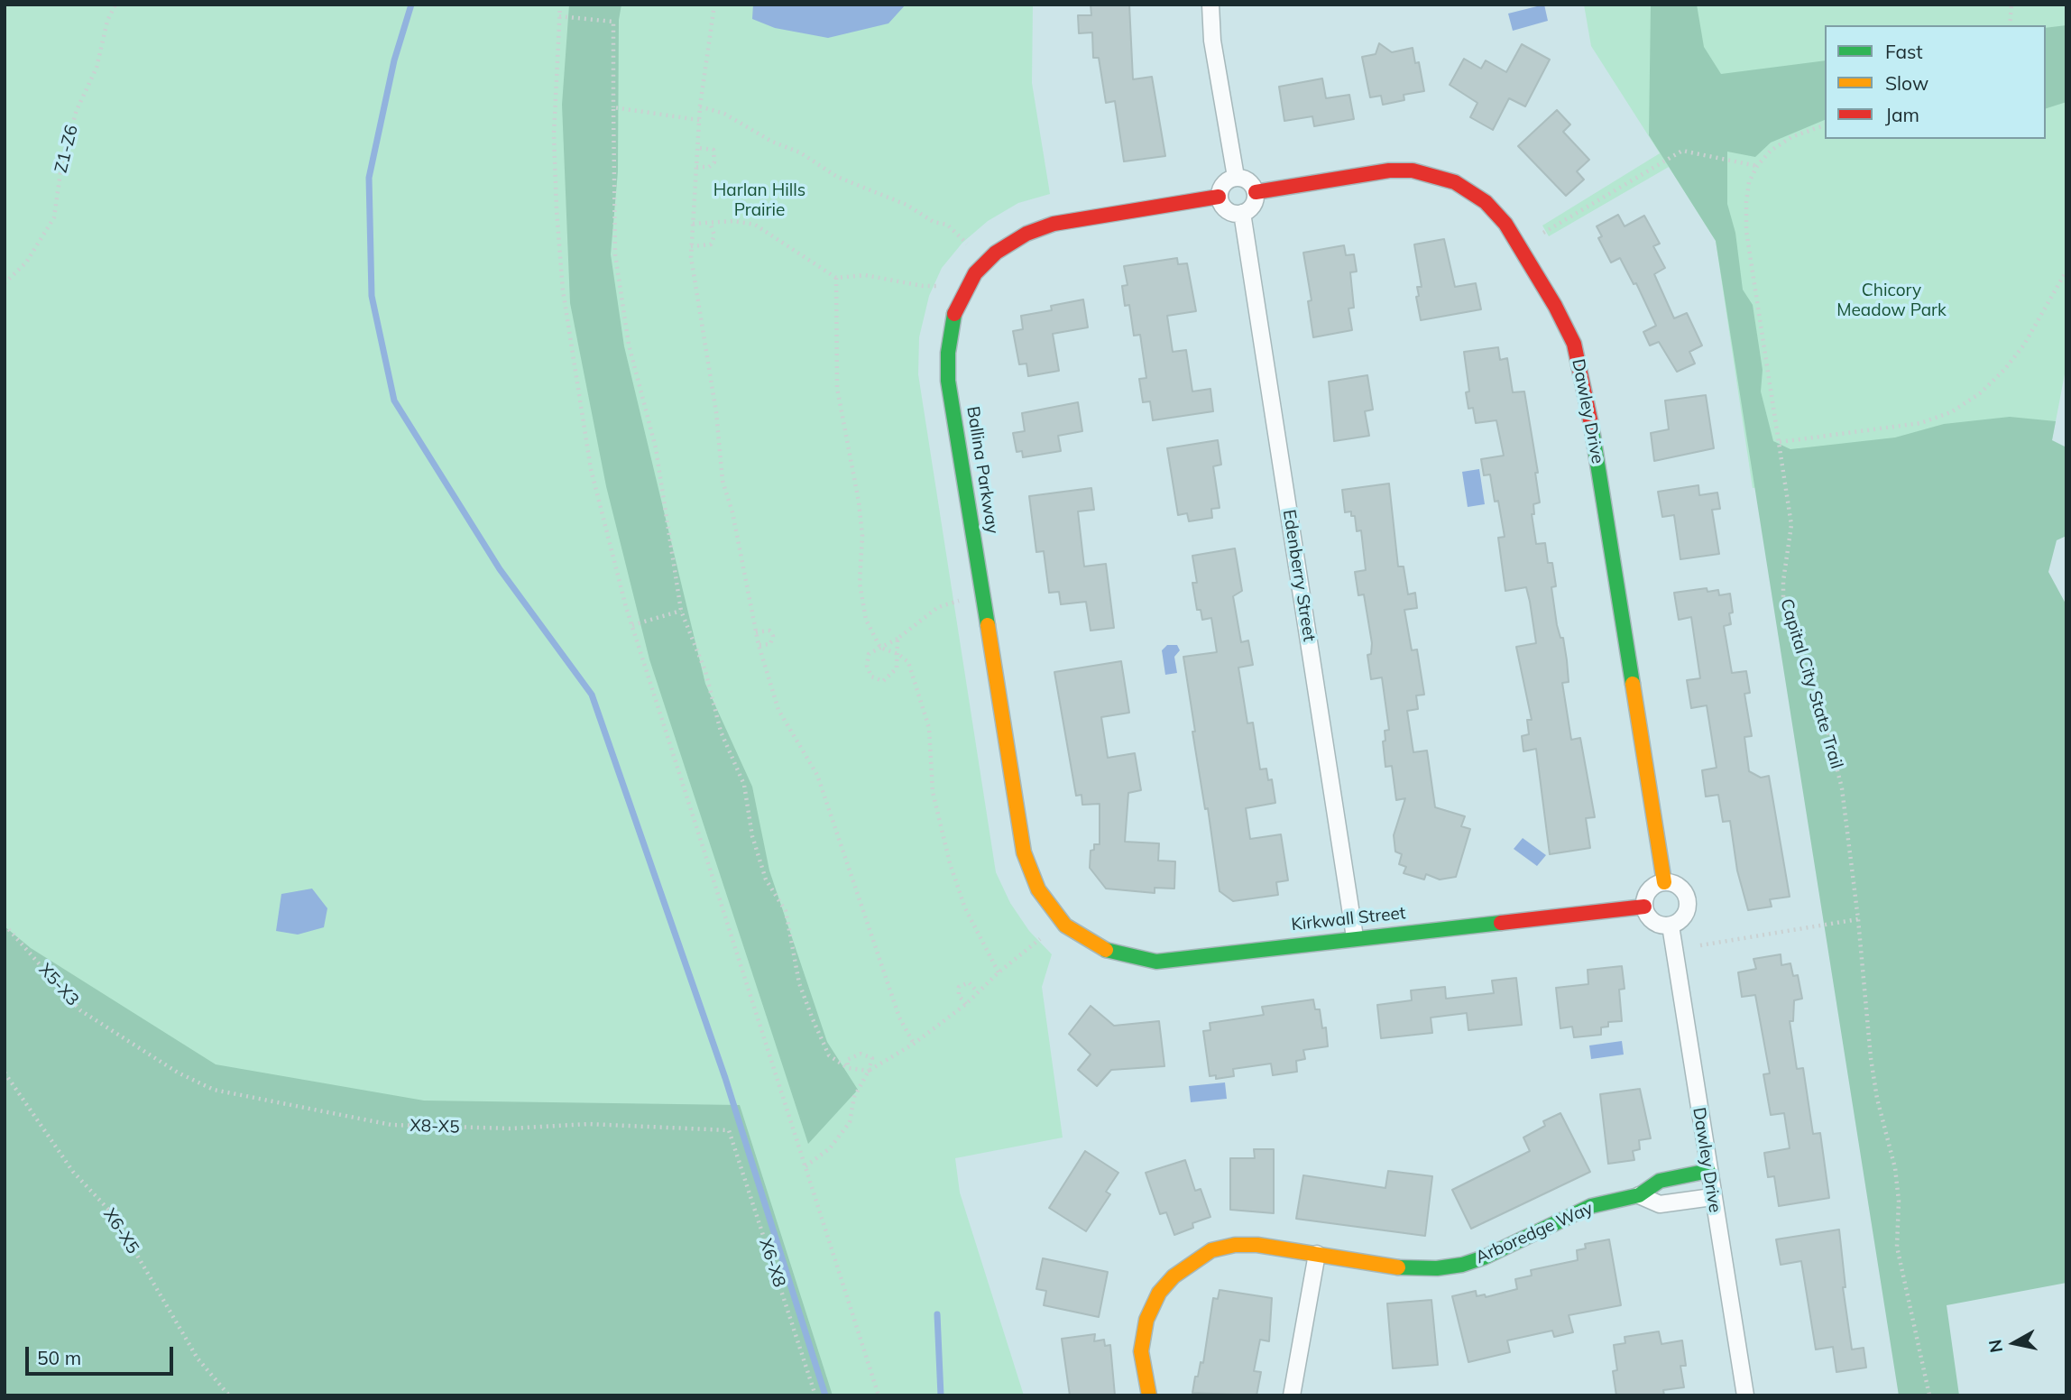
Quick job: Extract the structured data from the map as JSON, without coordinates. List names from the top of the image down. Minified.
{"streets":{"street":["Dawley Drive","Ballina Parkway","Edenberry Street","Kirkwall Street","Arboredge Way"],"path":["Z1-Z6","Capital City State Trail","X5-X3","X8-X5","X6-X5","X6-X8"]},"crossings":[["Dawley Drive","Ballina Parkway"],["Dawley Drive","Edenberry Street"],["Dawley Drive","Kirkwall Street"],["Dawley Drive","Arboredge Way"],["Ballina Parkway","Edenberry Street"],["Ballina Parkway","Kirkwall Street"],["Edenberry Street","Kirkwall Street"],["X5-X3","X8-X5"],["X8-X5","X6-X8"]],"parks":["Harlan Hills Prairie","Chicory Meadow Park"],"legend":["Fast","Slow","Jam"],"scale_bar":"50 m","north":"left"}
